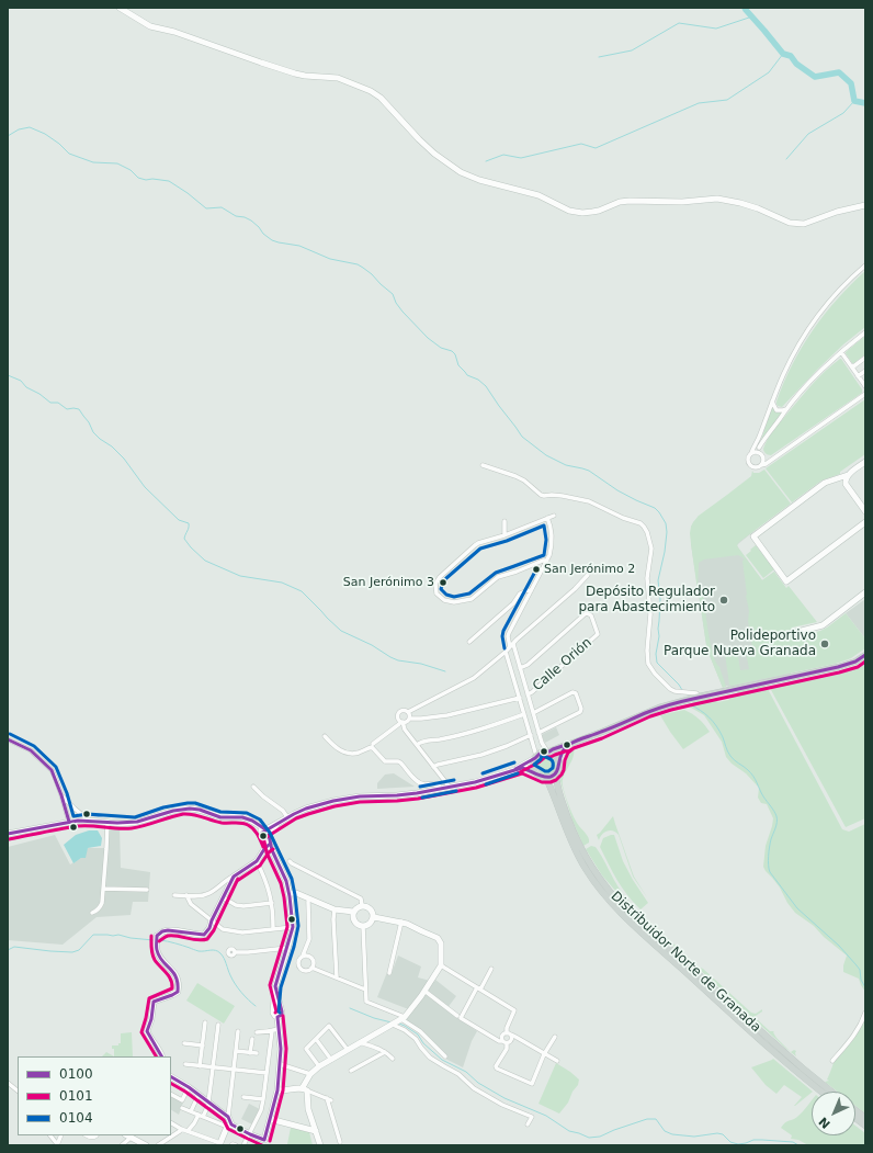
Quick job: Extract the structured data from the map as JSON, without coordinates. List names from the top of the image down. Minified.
{"streets":{"main road":["Distribuidor Norte de Granada"],"street":["Calle Orión"]},"places":["San Jerónimo 2","San Jerónimo 3","Depósito Regulador para Abastecimiento","Polideportivo Parque Nueva Granada"],"lines":["transit line 0104","transit line 0100","transit line 0101"],"legend":["0100","0101","0104"],"north":"bottom left"}
